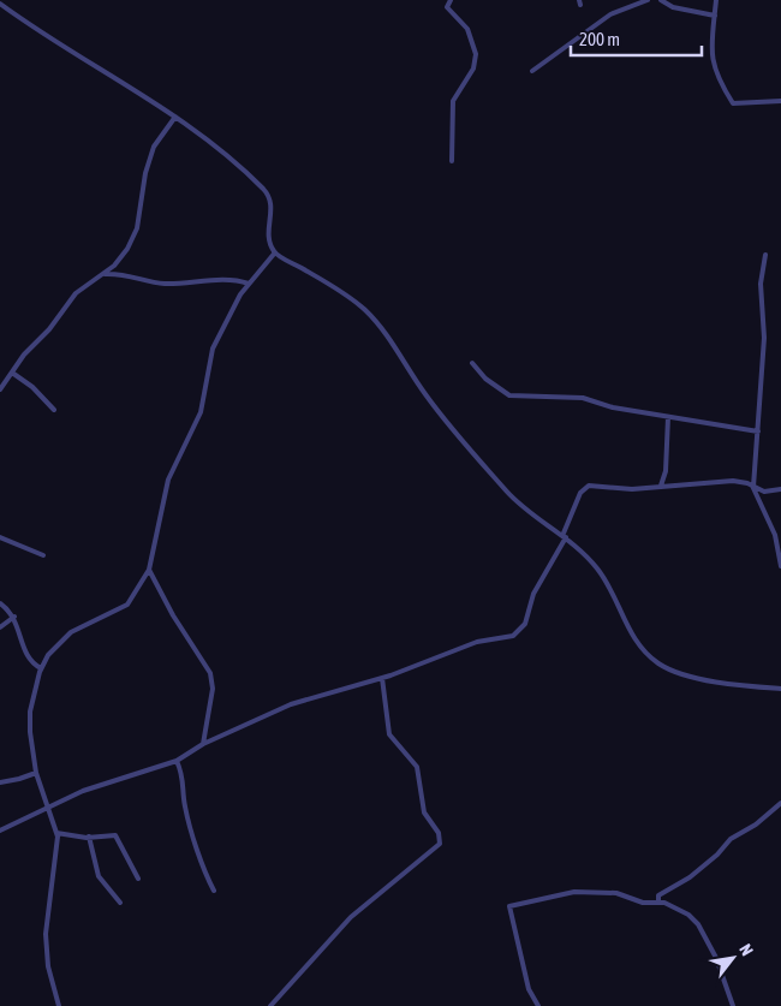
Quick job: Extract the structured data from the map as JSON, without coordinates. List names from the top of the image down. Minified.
{"scale_bar":"200 m","north":"top right"}
